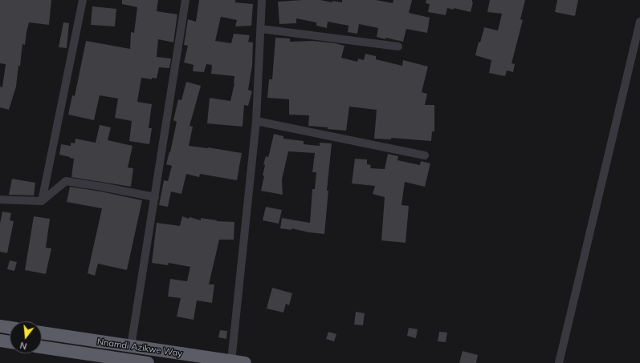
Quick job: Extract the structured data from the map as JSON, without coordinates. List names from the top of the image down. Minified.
{"streets":{"highway":["Nnamdi Azikwe Way"]},"north":"bottom"}
